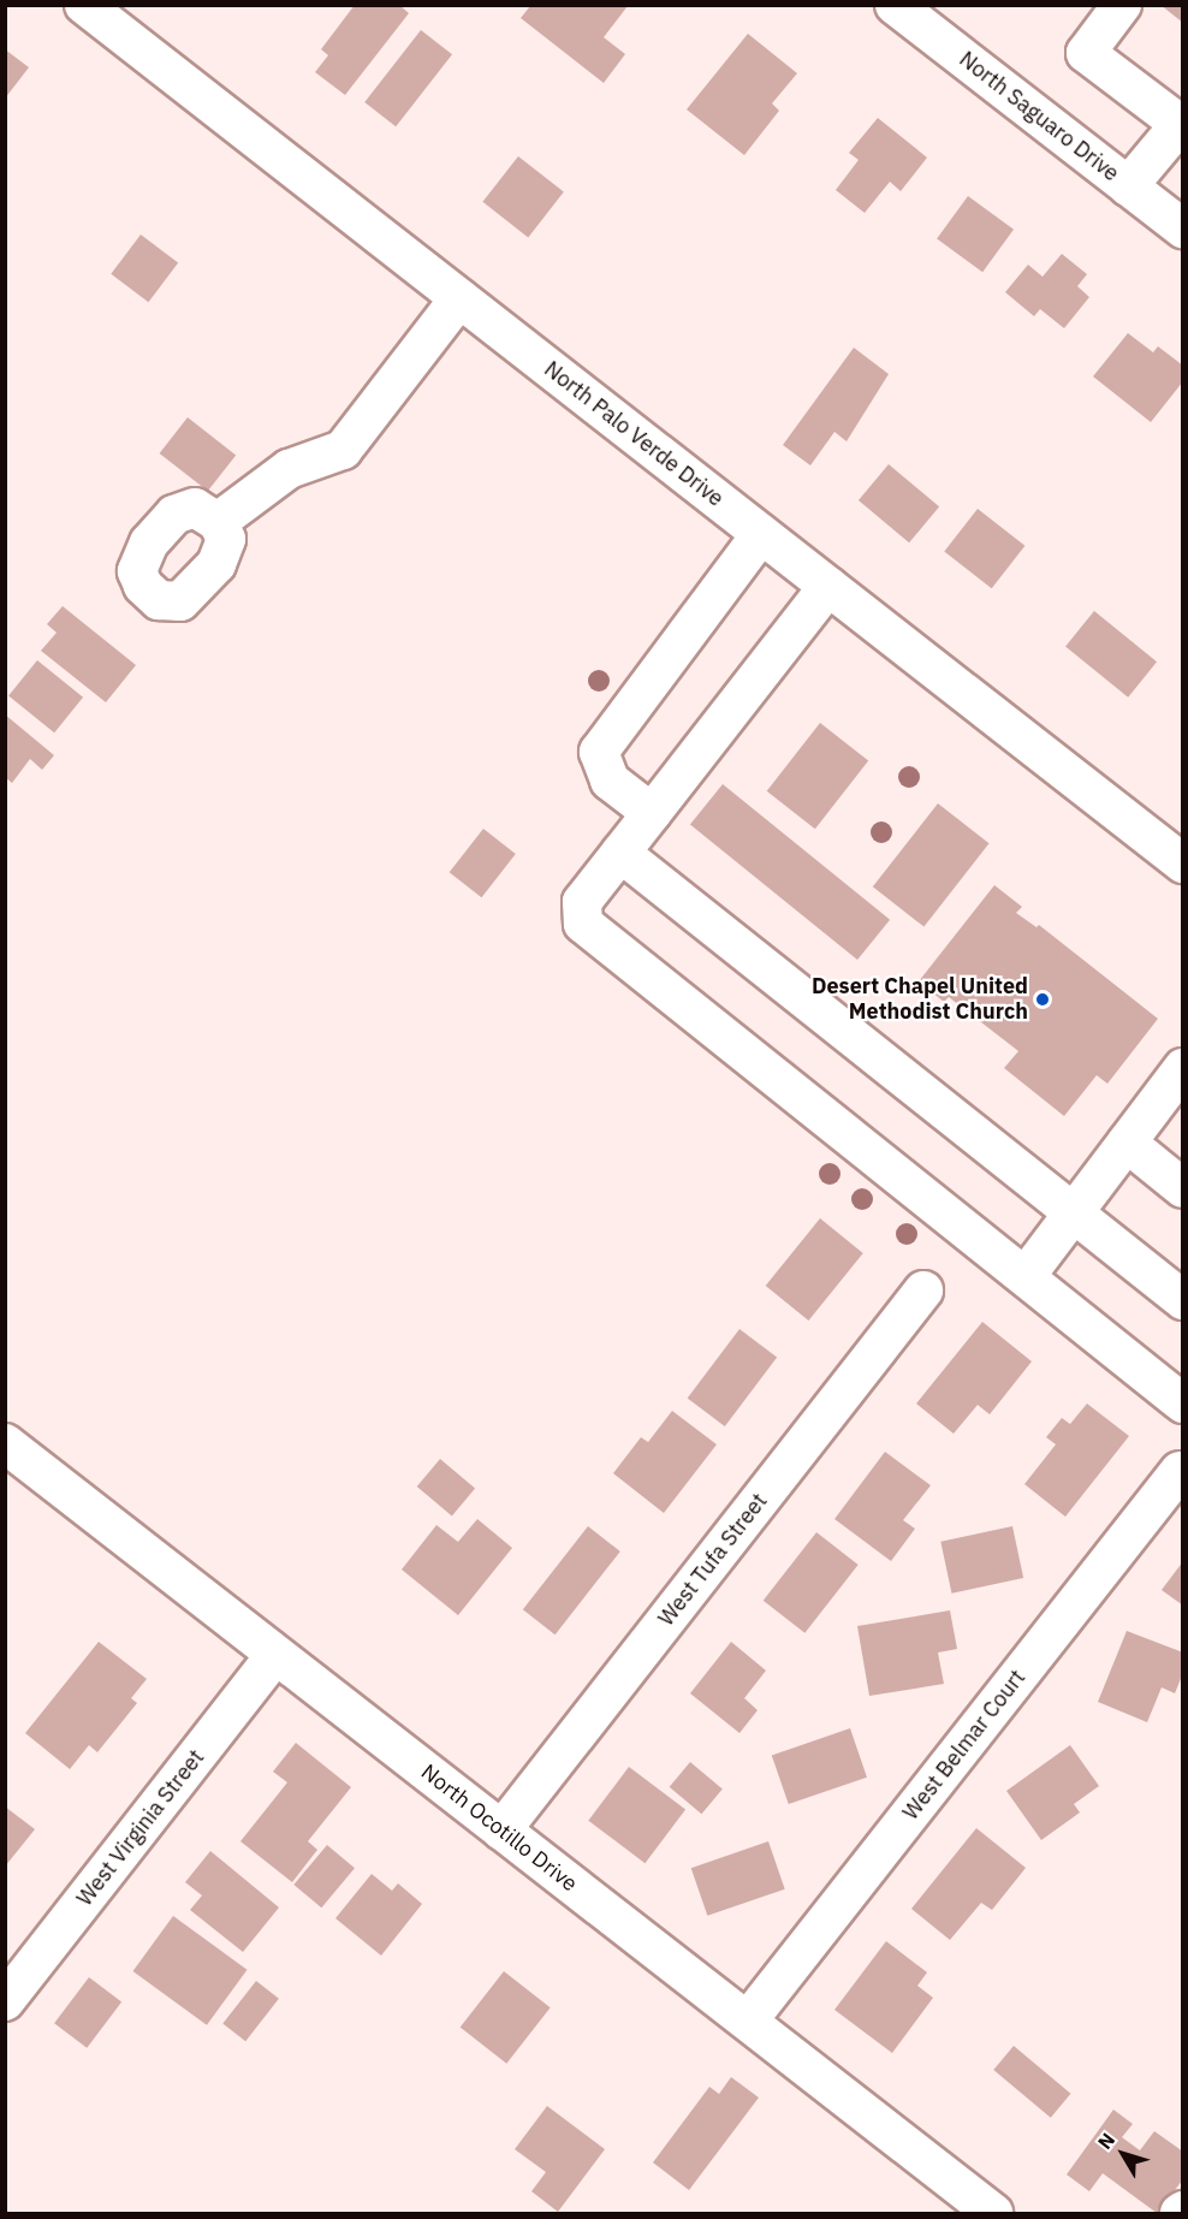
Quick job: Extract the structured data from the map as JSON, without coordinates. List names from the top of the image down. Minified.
{"streets":{"street":["North Saguaro Drive","North Palo Verde Drive","West Tufa Street","West Belmar Court","West Virginia Street","North Ocotillo Drive"]},"crossings":[["West Tufa Street","North Ocotillo Drive"],["West Belmar Court","North Ocotillo Drive"],["West Virginia Street","North Ocotillo Drive"]],"places":["Desert Chapel United Methodist Church"],"north":"top left"}
